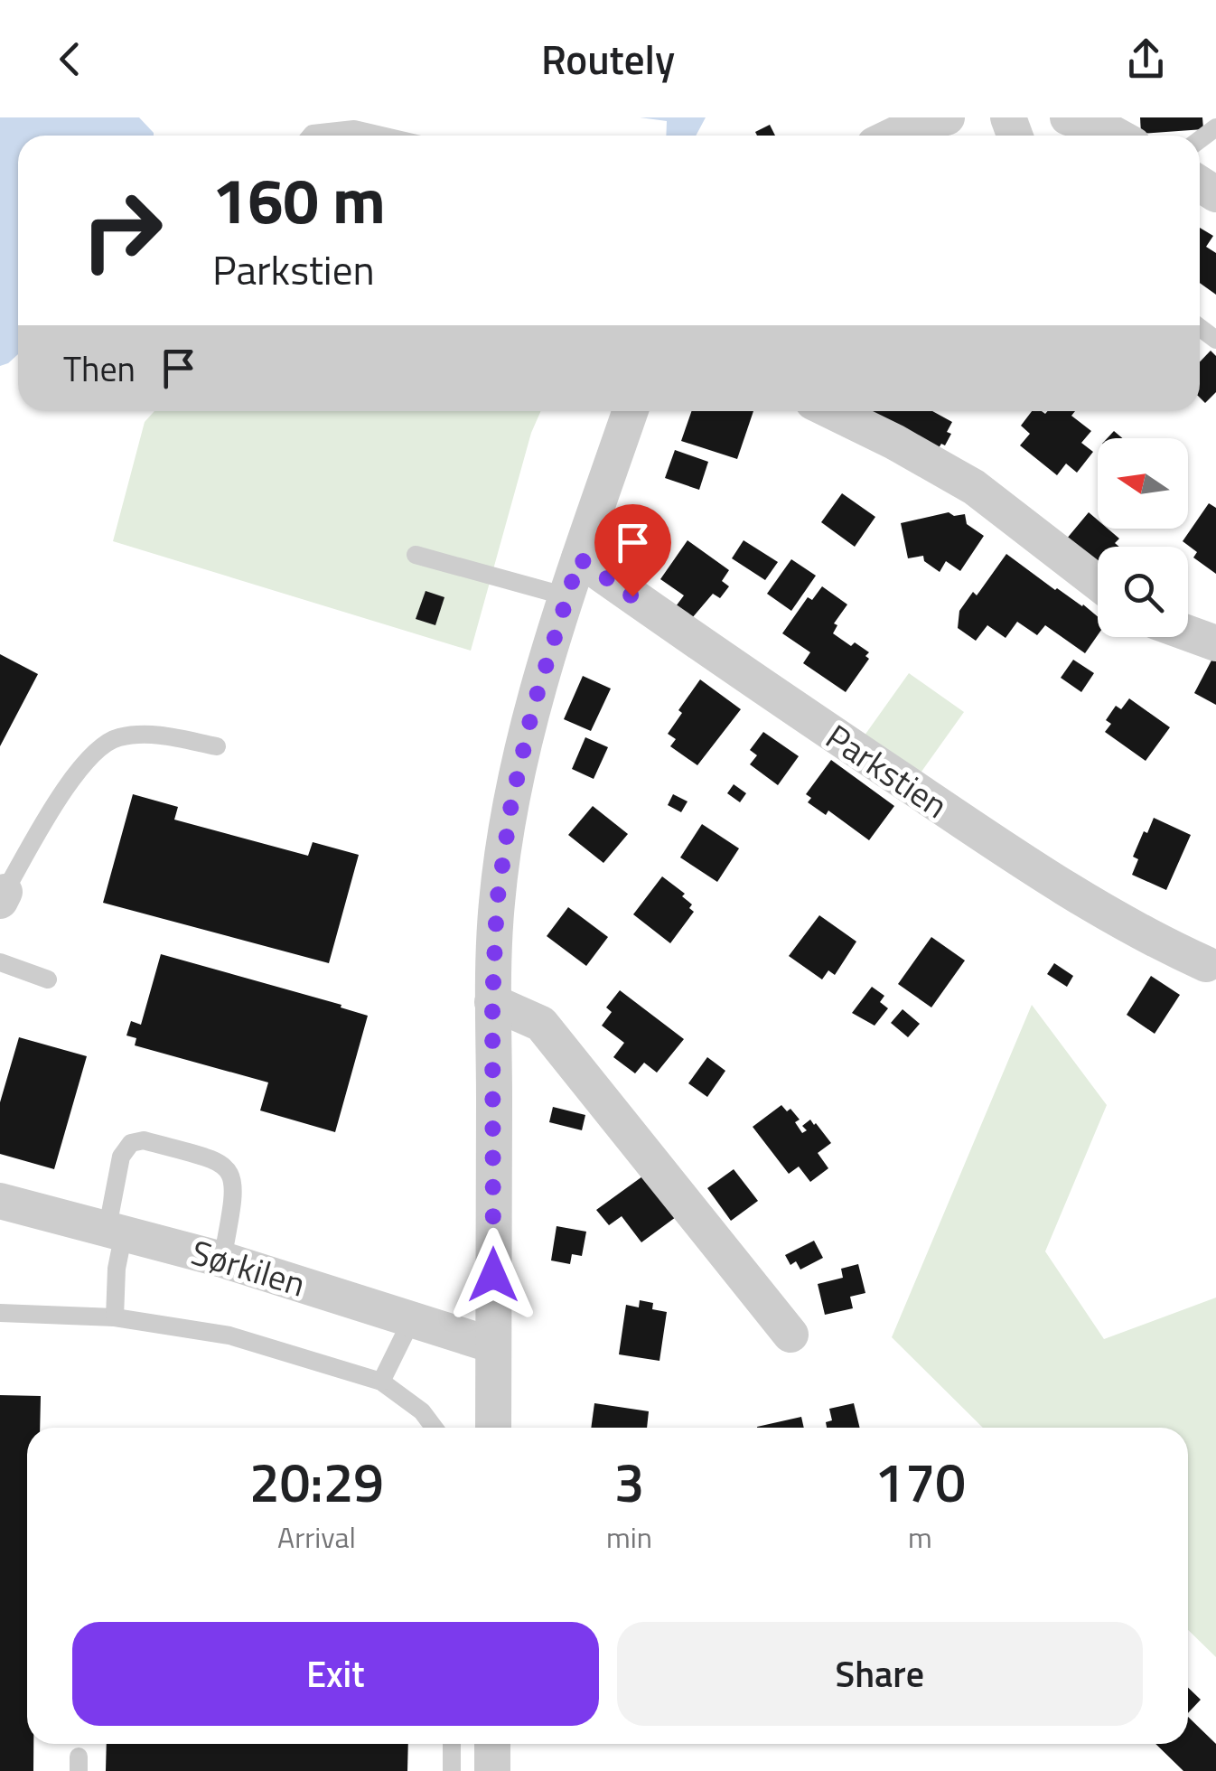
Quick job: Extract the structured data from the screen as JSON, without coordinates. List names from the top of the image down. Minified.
{"streets":{"street":["Parkstien","Sørkilen"]},"north":"left","page":{"header":"Routely","turn":["160 m","Parkstien"],"then":"Then","eta":["20:29","Arrival","3","min","170","m"],"buttons":["Exit","Share"]}}
